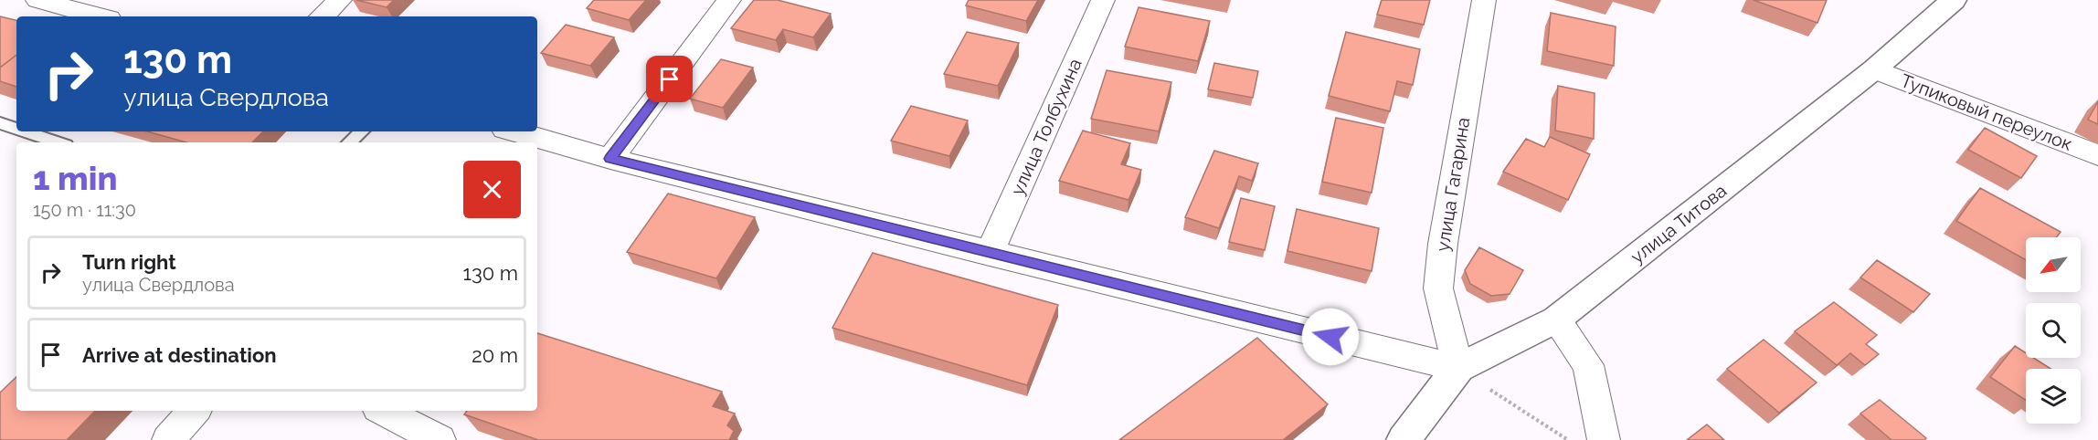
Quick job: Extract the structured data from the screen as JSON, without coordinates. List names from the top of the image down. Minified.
{"streets":{"street":["Тупиковый переулок","улица Толбухина","улица Гагарина","улица Титова"]},"crossings":[["Тупиковый переулок","улица Титова"],["улица Гагарина","улица Титова"]],"north":"bottom left","page":{"turn":["130 m","улица Свердлова"],"heading":["1 min","150 m · 11:30"],"list":[{"name":"Turn right","note":"улица Свердлова","value":"130 m"},{"name":"Arrive at destination","value":"20 m"}]}}
